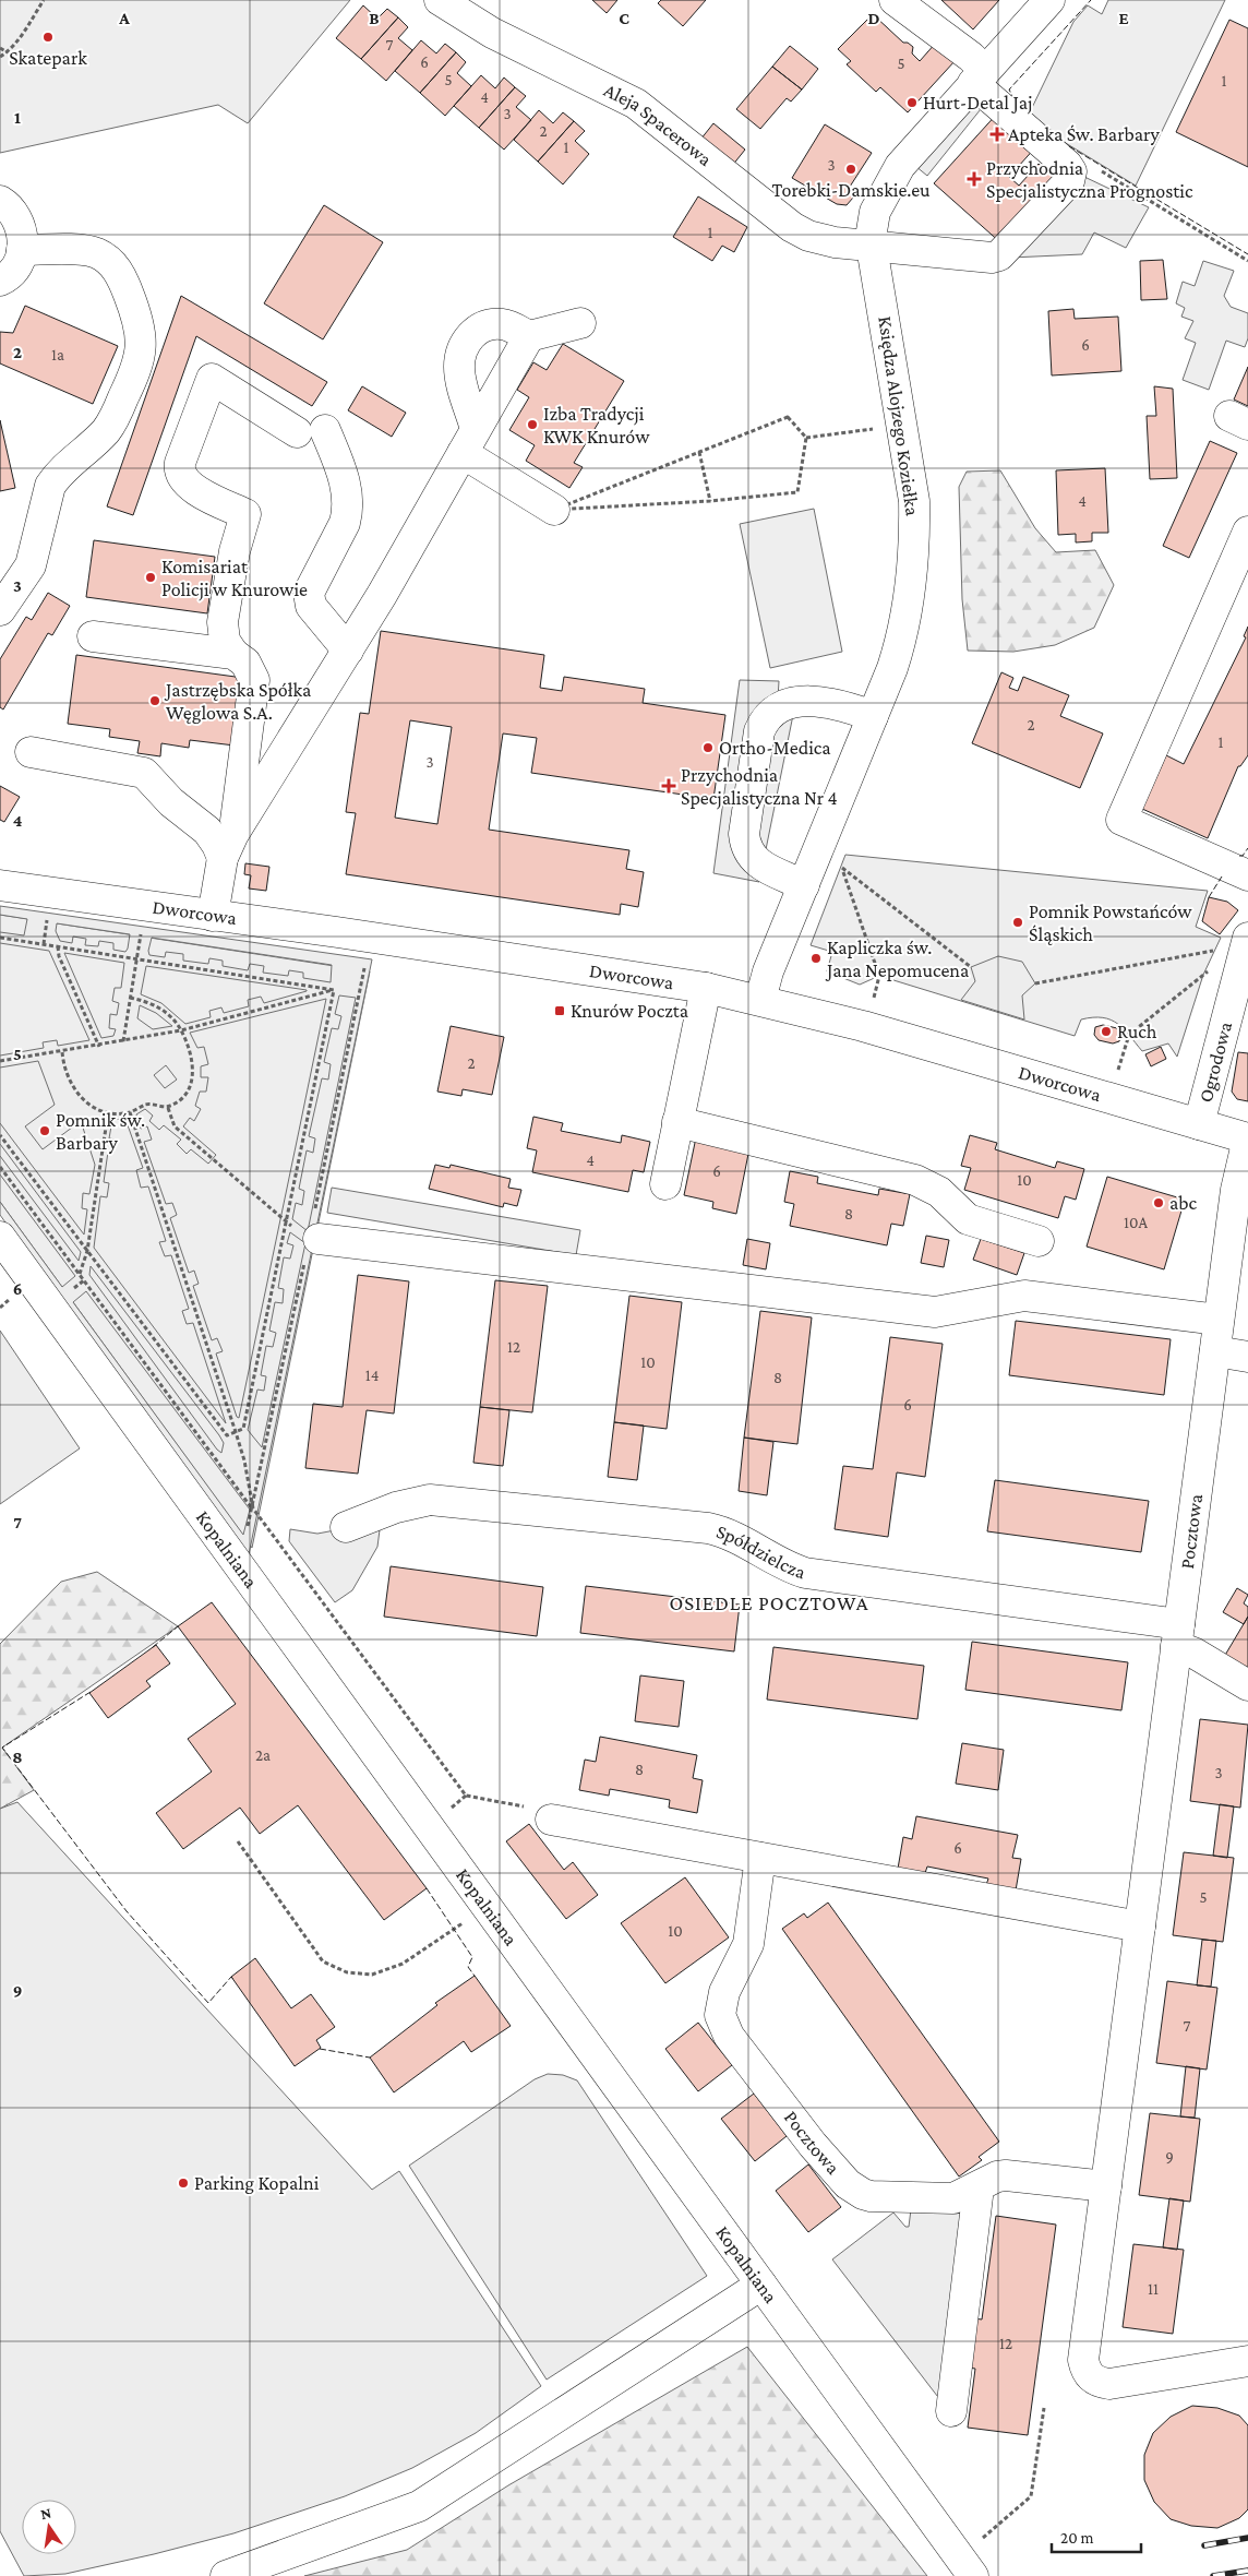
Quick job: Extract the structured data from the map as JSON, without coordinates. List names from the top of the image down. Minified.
{"streets":{"street":["Aleja Spacerowa","Księdza Alojzego Koziełka","Dworcowa","Ogrodowa","Pocztowa","Kopalniana","Spółdzielcza"]},"crossings":[["Aleja Spacerowa","Księdza Alojzego Koziełka"],["Księdza Alojzego Koziełka","Dworcowa"],["Dworcowa","Ogrodowa"],["Dworcowa","Pocztowa"],["Pocztowa","Spółdzielcza"]],"districts":["OSIEDLE POCZTOWA"],"places":{"other":["Skatepark","Hurt-Detal Jaj","Torebki-Damskie.eu","Izba Tradycji KWK Knurów","Komisariat Policji w Knurowie","Jastrzębska Spółka Węglowa S.A.","Ortho-Medica","Pomnik Powstańców Śląskich","Kapliczka św. Jana Nepomucena","Ruch","Pomnik św. Barbary","abc","Parking Kopalni"],"health":["Apteka Św. Barbary","Przychodnia Specjalistyczna Prognostic","Przychodnia Specjalistyczna Nr 4"],"transit":["Knurów Poczta"]},"house_numbers":["7","6","5","5","1","4","3","2","1","3","1","6","1a","4","2","1","3","2","4","6","10","8","10A","12","10","14","8","6","2a","8","3","6","5","10","7","9","11","12"],"scale_bar":"20 m","north":"top","grid":{"columns":["A","B","C","D","E"],"rows":["1","2","3","4","5","6","7","8","9"]}}
